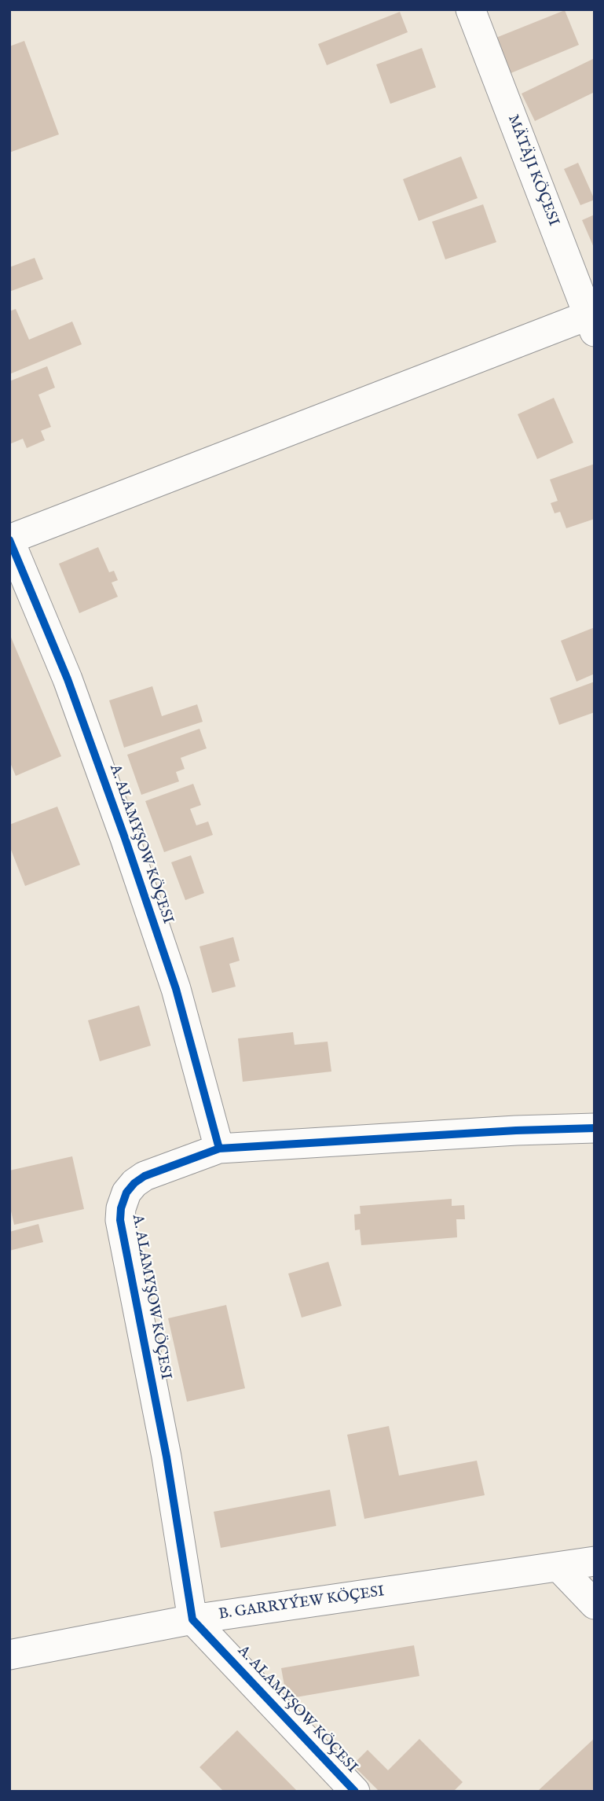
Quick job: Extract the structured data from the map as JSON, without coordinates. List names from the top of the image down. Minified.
{"streets":{"street":["MÄTÄJI KÖÇESI","A. ALAMYŞOW KÖÇESI","B. GARRYÝEW KÖÇESI"]},"crossings":[["A. ALAMYŞOW KÖÇESI","B. GARRYÝEW KÖÇESI"]]}
